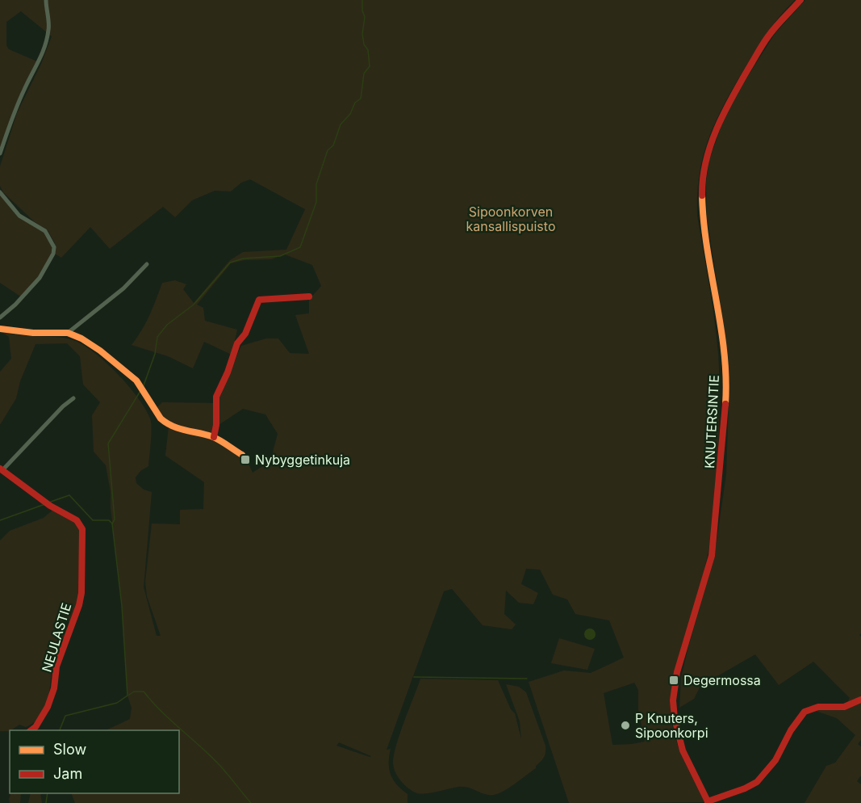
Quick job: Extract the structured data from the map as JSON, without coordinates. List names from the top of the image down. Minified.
{"streets":{"street":["KNUTERSINTIE","NEULASTIE"]},"parks":["Sipoonkorven kansallispuisto"],"places":{"transit":["Nybyggetinkuja","Degermossa"],"other":["P Knuters, Sipoonkorpi"]},"legend":["Slow","Jam"]}
